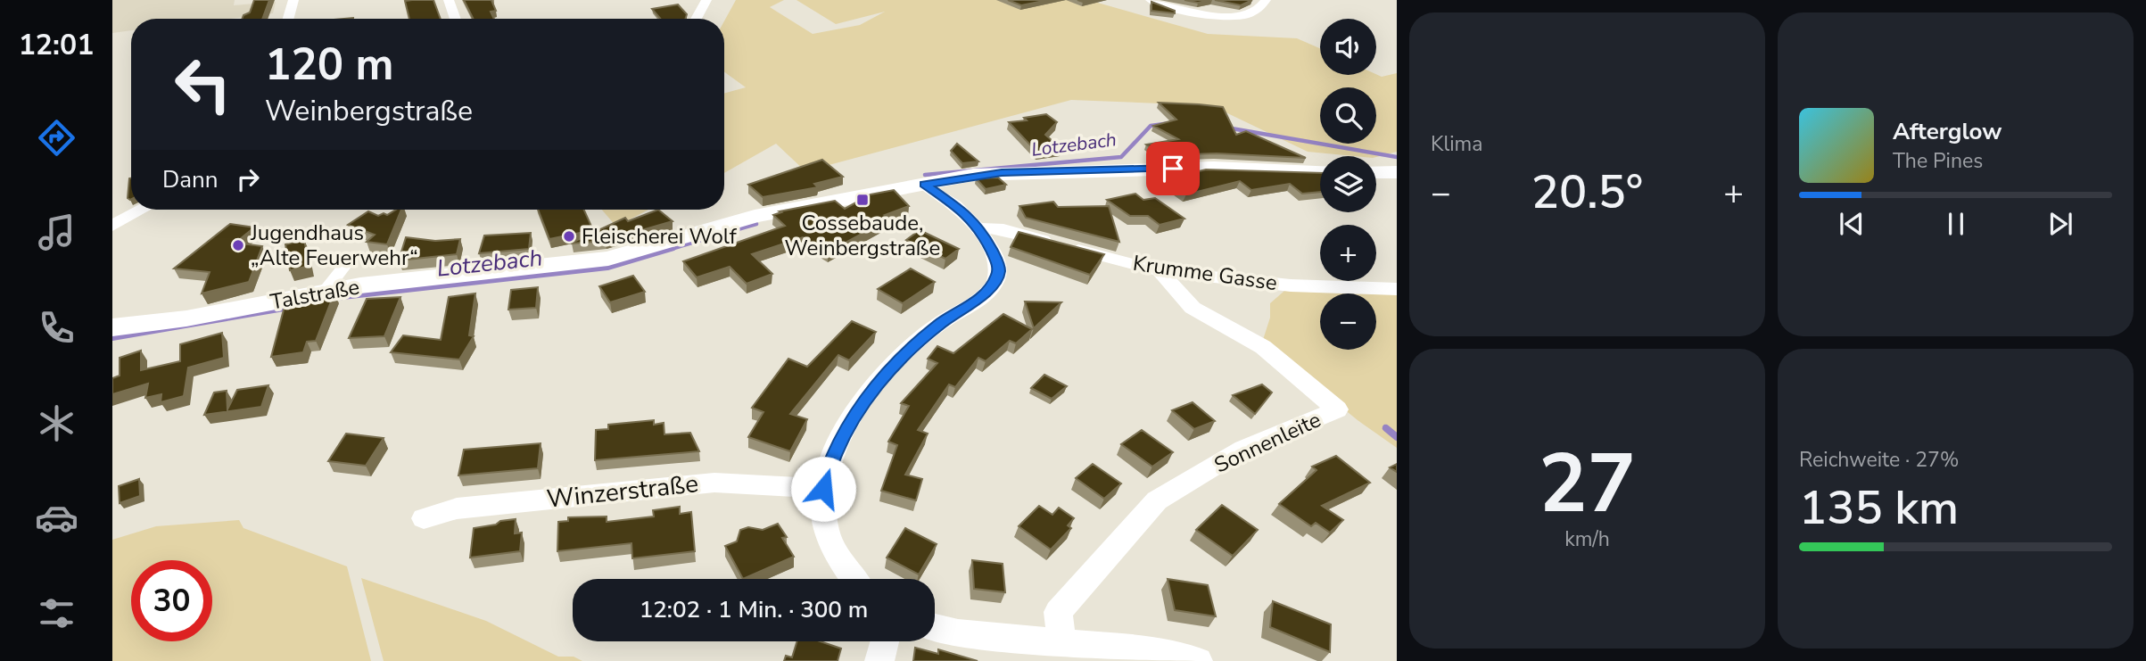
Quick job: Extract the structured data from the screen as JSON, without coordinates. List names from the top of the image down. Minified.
{"streets":{"street":["Krumme Gasse","Talstraße","Sonnenleite","Winzerstraße"]},"crossings":[["Krumme Gasse","Sonnenleite"]],"water":["Lotzebach"],"places":{"transit":["Cossebaude, Weinbergstraße"],"other":["Fleischerei Wolf","Jugendhaus „Alte Feuerwehr“"]},"page":{"tabs":"12:01","tile":["Klima",["27","km/h"],["Reichweite · 27%","135 km"]],"map_buttons":["+","−"],"turn":["120 m","Weinbergstraße"],"song":["Afterglow","The Pines"],"then":"Dann","heat":["−","20.5°","+"],"limit":"30","trip":"12:02 · 1 Min. · 300 m"}}
